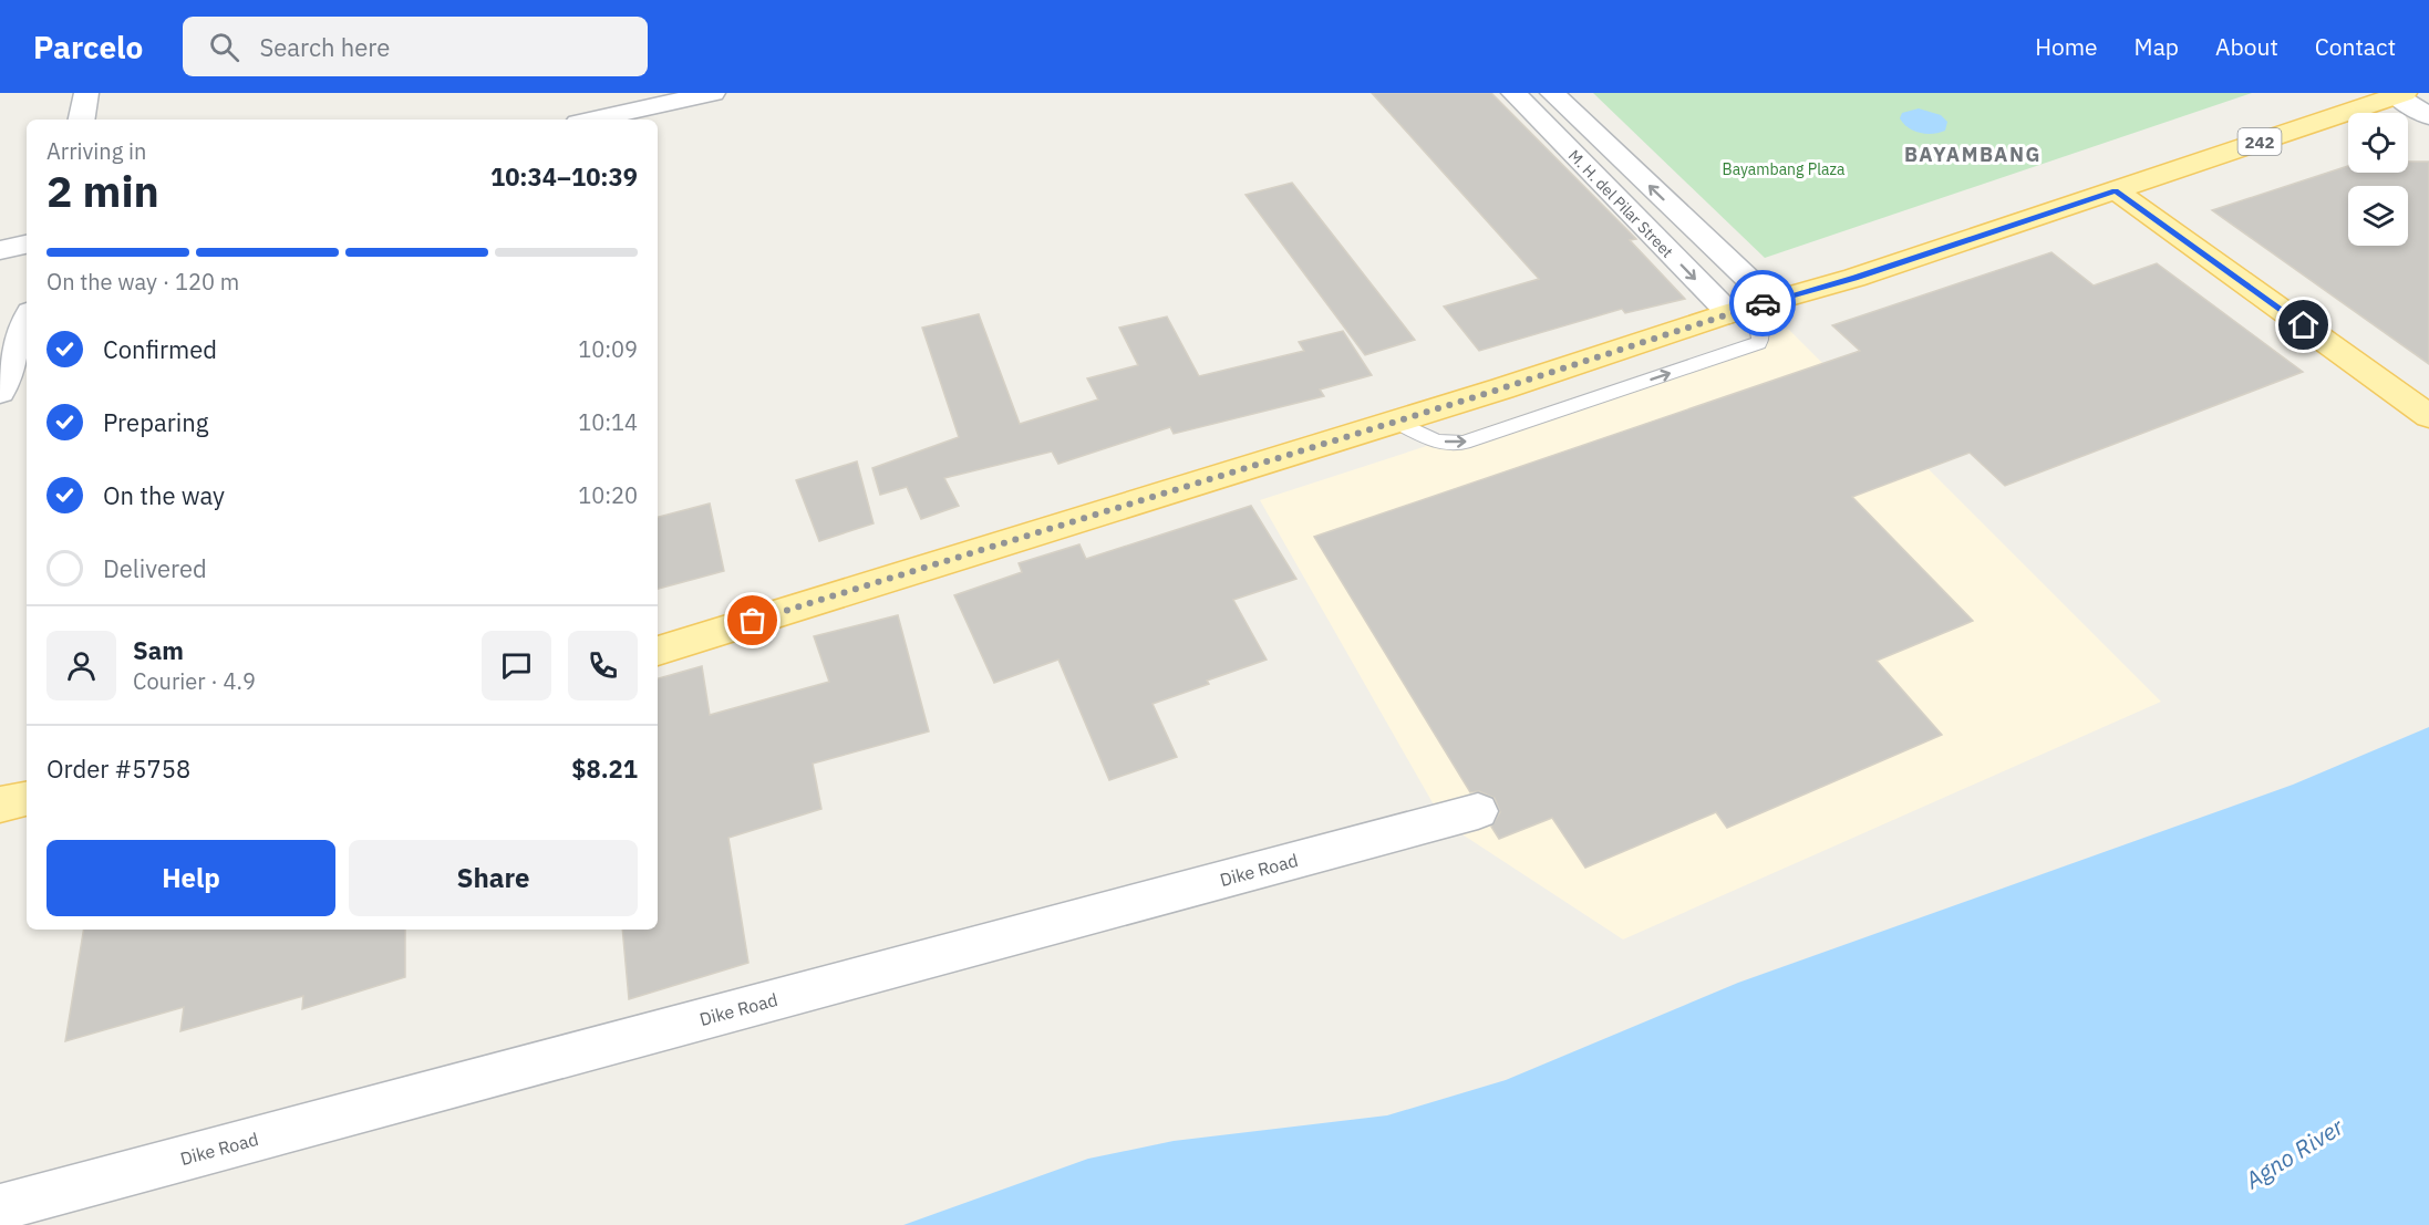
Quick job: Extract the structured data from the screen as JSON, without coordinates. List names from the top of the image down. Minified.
{"streets":{"main road":["242"],"street":["M. H. del Pilar Street","Dike Road"]},"crossings":[["242","M. H. del Pilar Street"]],"districts":["BAYAMBANG"],"water":["Agno River"],"parks":["Bayambang Plaza"],"page":{"header":"Parcelo","search":"Search here","nav":["Home","Map","About","Contact"],"heading":["2 min","Arriving in","10:34–10:39"],"panel":["Sam","Courier · 4.9","Order #5758","$8.21"],"bar":"On the way · 120 m","list":[["Confirmed","10:09"],["Preparing","10:14"],["On the way","10:20"],"Delivered"],"buttons":["Help","Share"]}}
